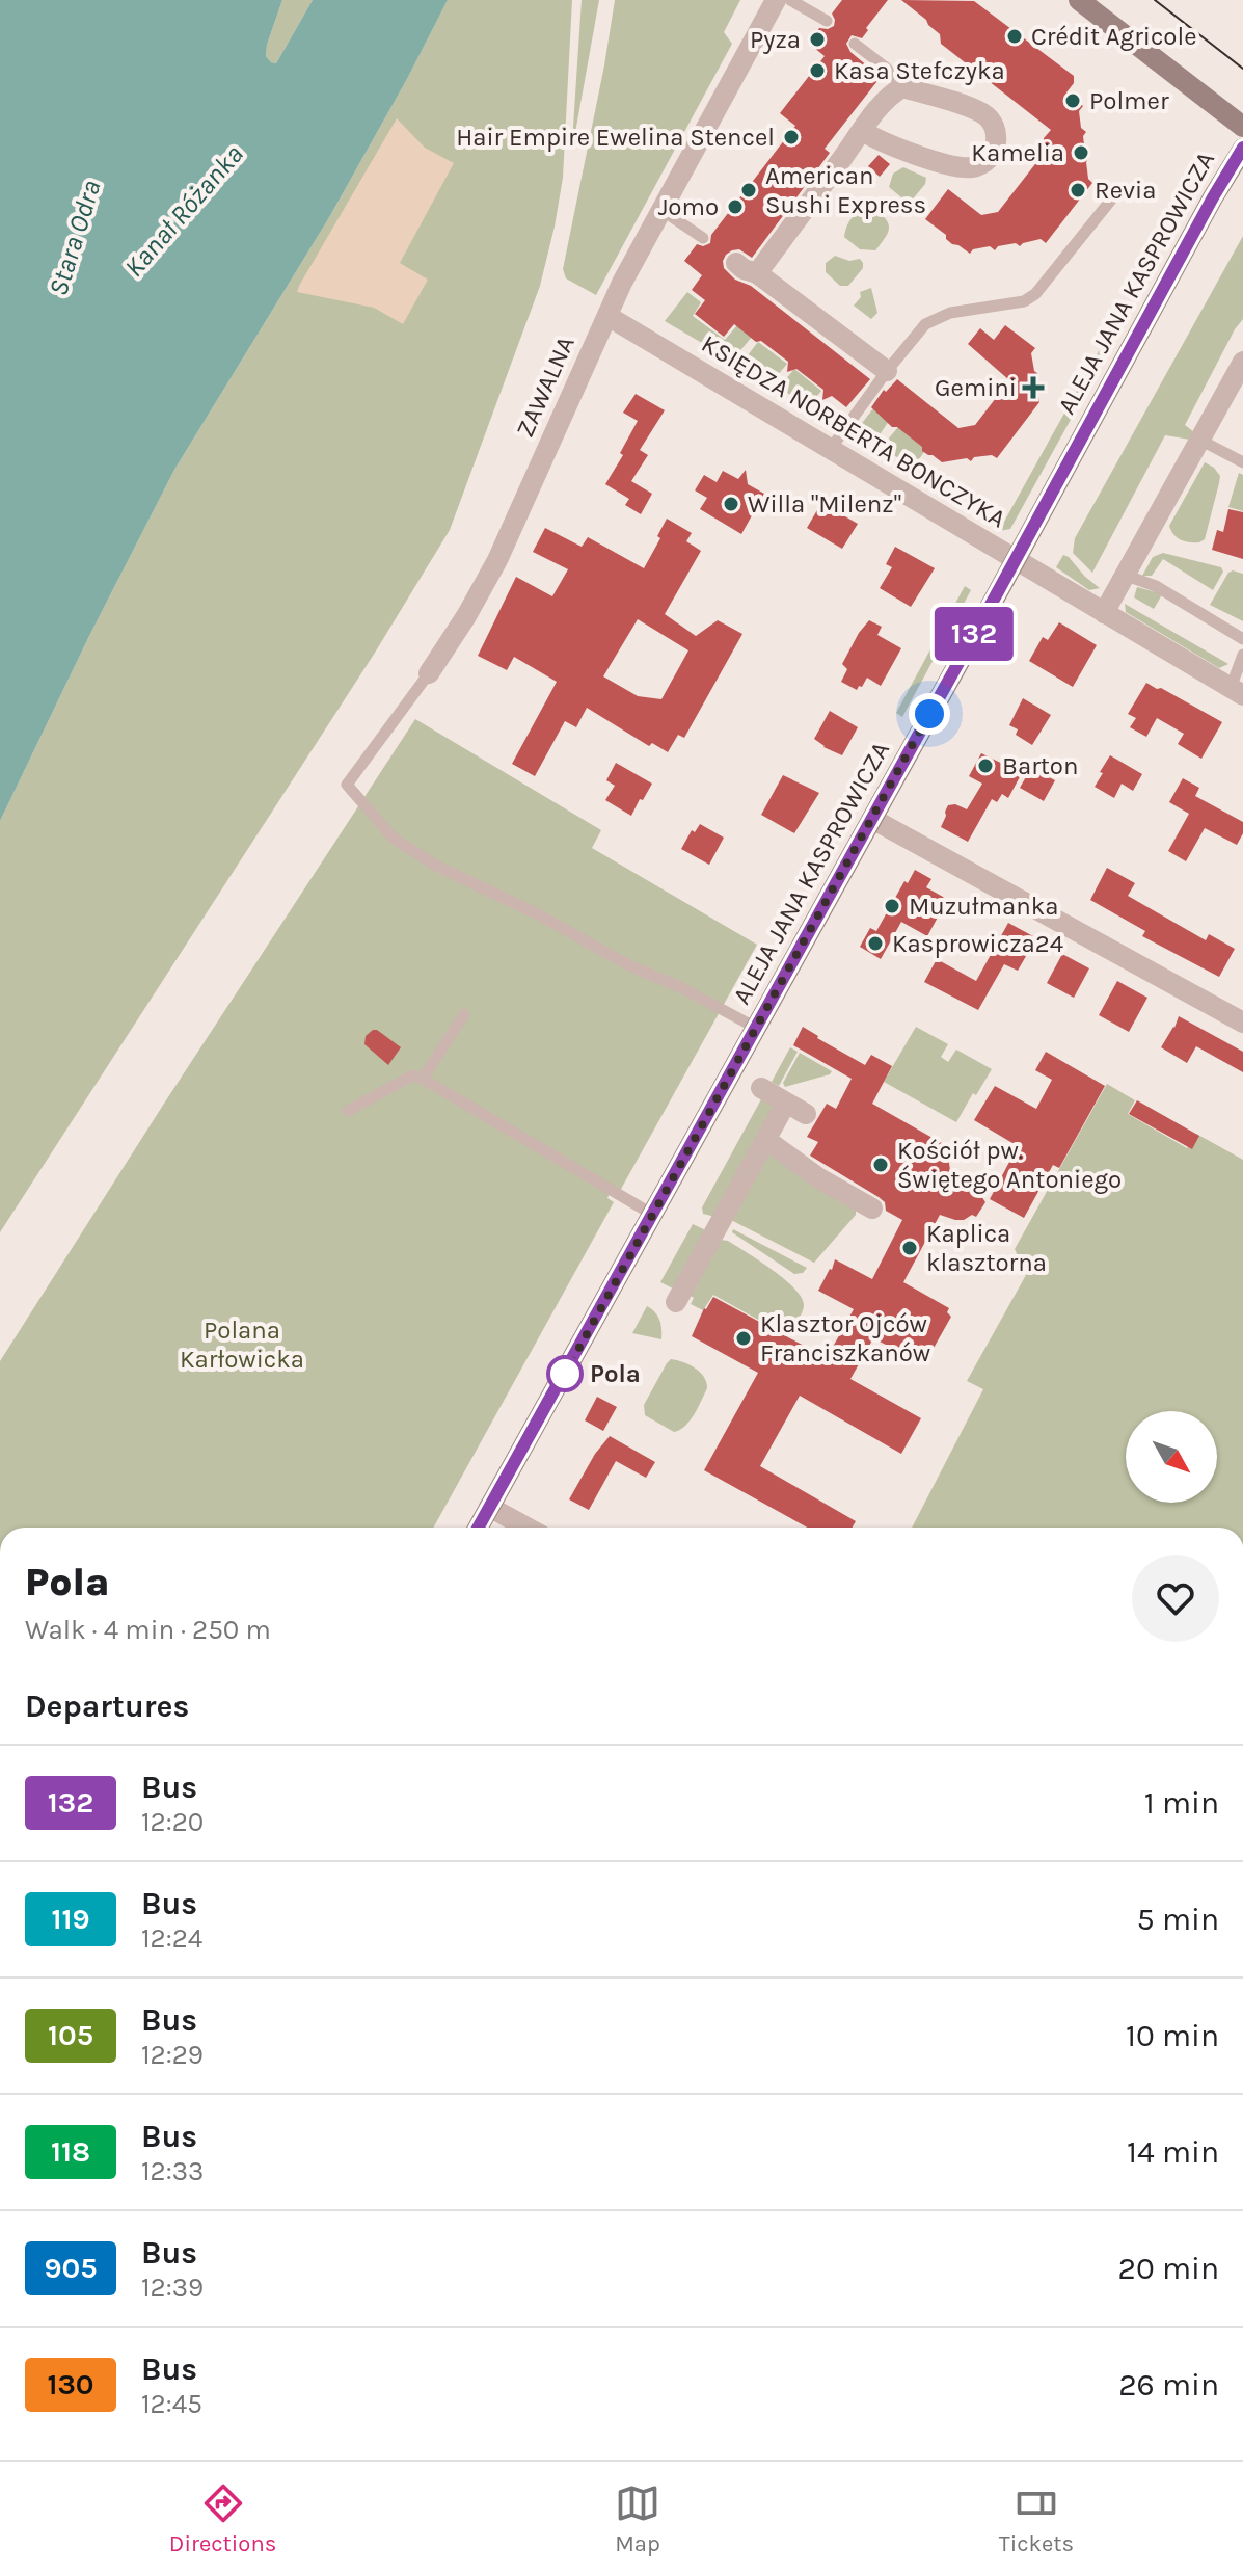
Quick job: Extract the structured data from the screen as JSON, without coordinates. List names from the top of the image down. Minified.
{"streets":{"street":["ALEJA JANA KASPROWICZA","ZAWALNA","KSIĘDZA NORBERTA BONCZYKA"]},"crossings":[["ALEJA JANA KASPROWICZA","ZAWALNA"],["ALEJA JANA KASPROWICZA","KSIĘDZA NORBERTA BONCZYKA"],["ZAWALNA","KSIĘDZA NORBERTA BONCZYKA"]],"water":["Kanał Różanka","Stara Odra"],"parks":["Polana Karłowicka"],"places":{"other":["Crédit Agricole","Pyza","Kasa Stefczyka","Polmer","Hair Empire Ewelina Stencel","Kamelia","American Sushi Express","Revia","Jomo","Willa \"Milenz\"","Barton","Muzułmanka","Kasprowicza24","Kościół pw. Świętego Antoniego","Kaplica klasztorna","Klasztor Ojców Franciszkanów","Pola"],"health":["Gemini"]},"lines":["bus line 132"],"north":"bottom right","page":{"on_map":"132","heading":[["Pola","Walk · 4 min · 250 m"],"Departures"],"list":[{"mark":"132","name":"Bus","note":"12:20","value":"1 min"},{"mark":"119","name":"Bus","note":"12:24","value":"5 min"},{"mark":"105","name":"Bus","note":"12:29","value":"10 min"},{"mark":"118","name":"Bus","note":"12:33","value":"14 min"},{"mark":"905","name":"Bus","note":"12:39","value":"20 min"},{"mark":"130","name":"Bus","note":"12:45","value":"26 min"}],"tabs":["Directions","Map","Tickets"]}}
